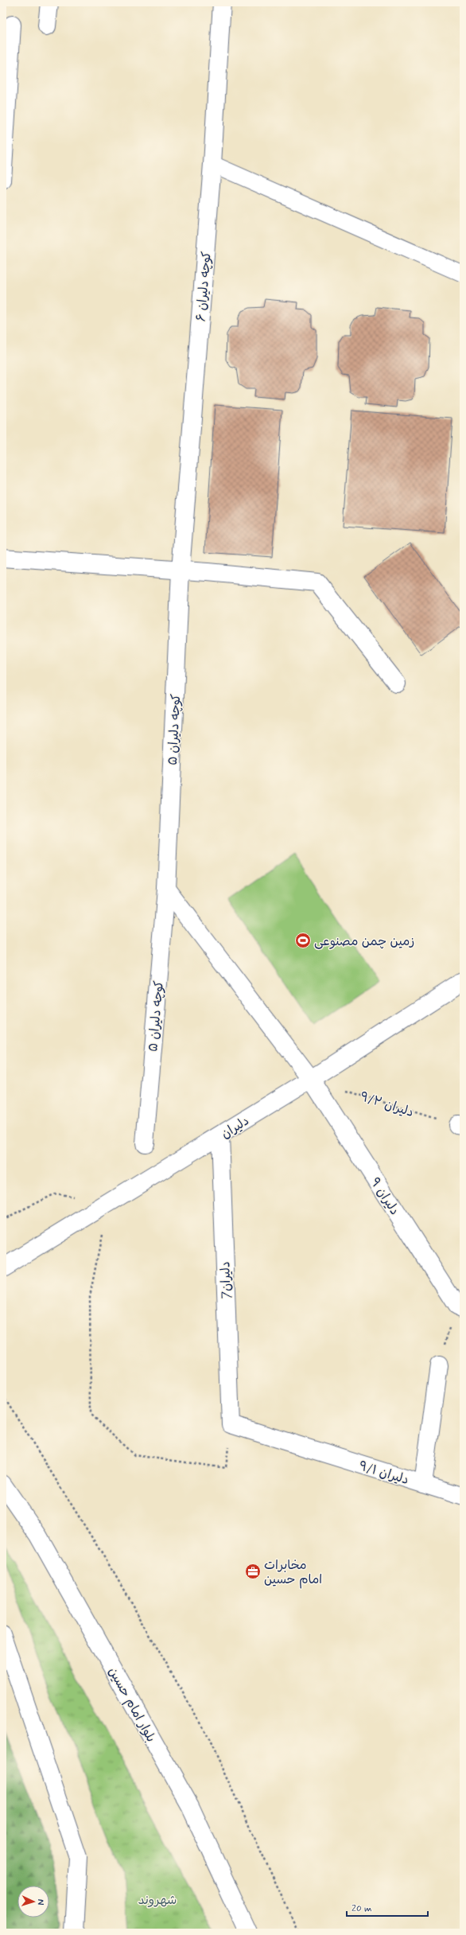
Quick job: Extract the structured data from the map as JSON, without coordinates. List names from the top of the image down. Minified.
{"streets":{"street":["کوچه دلیران ۶","کوچه دلیران ۵","دلیران","دلیران ۹","دلیران7","دلیران ۹/۱","بلوار امام حسین"],"path":["دلیران ۹/۲"]},"crossings":[["کوچه دلیران ۶","کوچه دلیران ۵"],["دلیران","دلیران ۹"],["دلیران","دلیران7"],["دلیران7","دلیران ۹/۱"]],"parks":["شهروند"],"places":{"sports":["زمین چمن مصنوعی"],"office":["مخابرات امام حسین"]},"scale_bar":"20 m","north":"right"}
